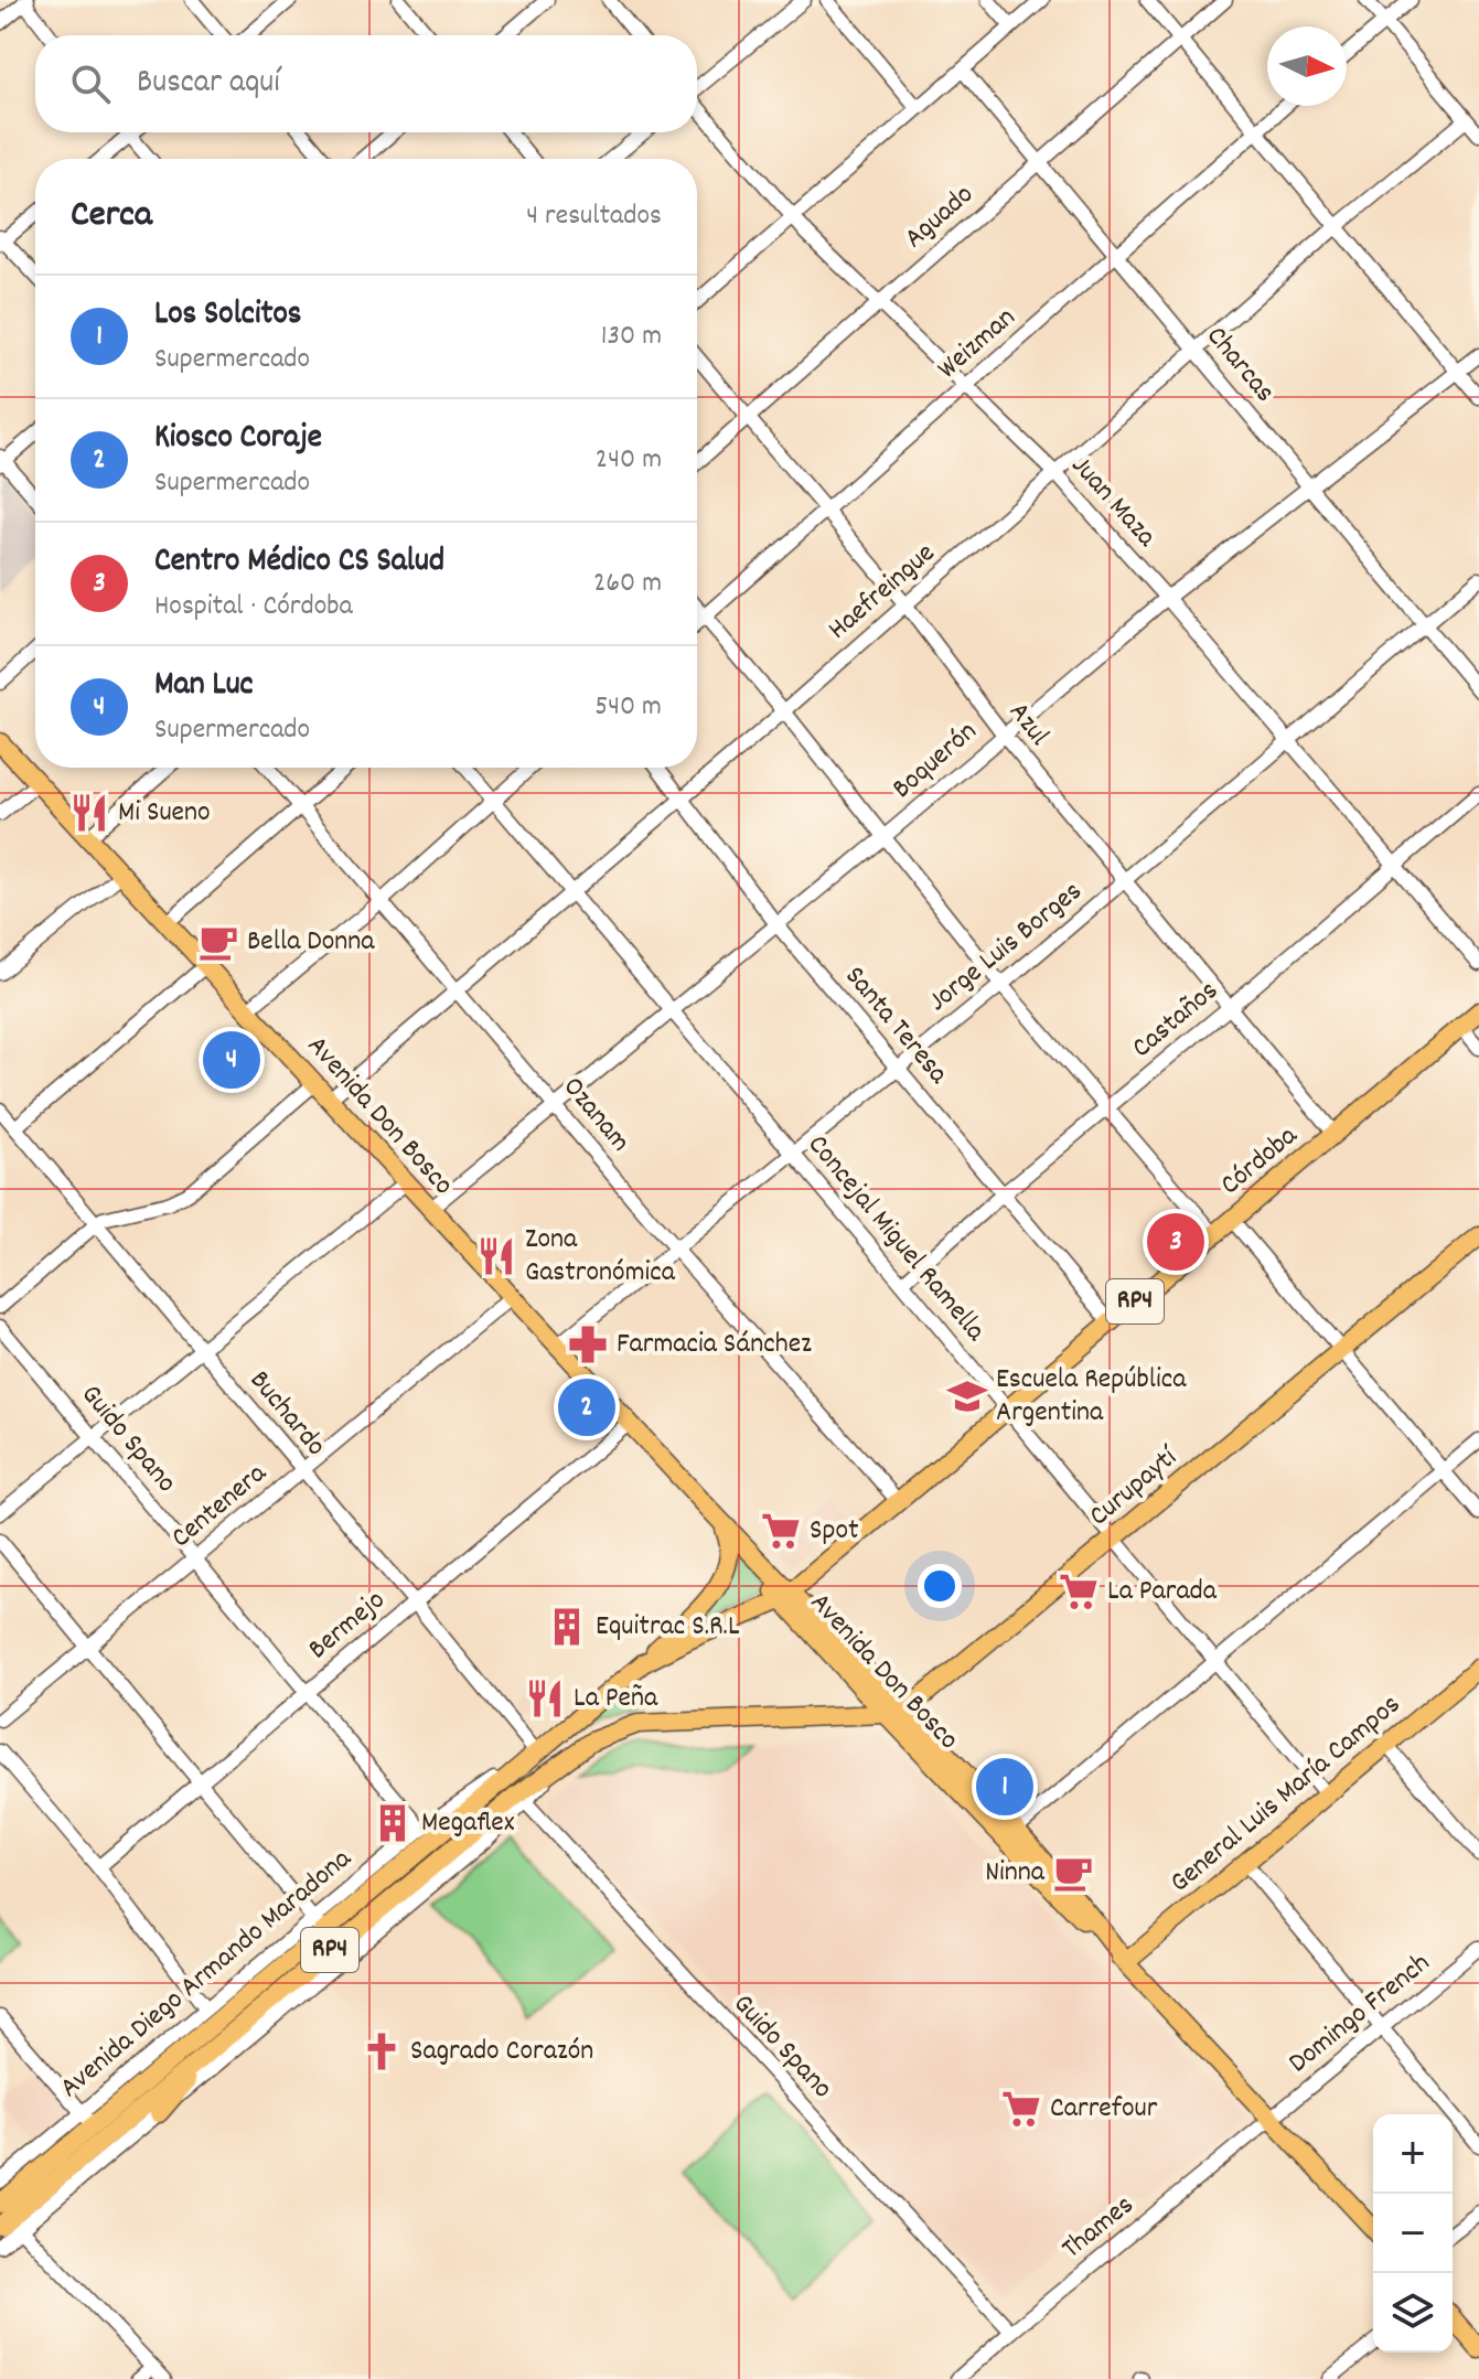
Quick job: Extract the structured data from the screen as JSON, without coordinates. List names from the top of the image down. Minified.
{"streets":{"main road":["Avenida Don Bosco","Córdoba","RP4","Curupaytí","General Luis María Campos","Avenida Diego Armando Maradona"],"street":["Aguado","Weizman","Charcas","Juan Maza","Haefreingue","Azul","Boquerón","Jorge Luis Borges","Castaños","Santa Teresa","Ozanam","Concejal Miguel Ramella","Buchardo","Guido Spano","Centenera","Bermejo","Domingo French","Thames"]},"crossings":[["Aguado","Charcas"],["Aguado","Juan Maza"],["Aguado","Azul"],["Weizman","Charcas"],["Weizman","Juan Maza"],["Weizman","Azul"],["Charcas","Haefreingue"],["Charcas","Boquerón"],["Charcas","Jorge Luis Borges"],["Juan Maza","Haefreingue"],["Juan Maza","Boquerón"],["Juan Maza","Jorge Luis Borges"],["Juan Maza","Castaños"],["Haefreingue","Azul"],["Haefreingue","Santa Teresa"],["Haefreingue","Ozanam"],["Haefreingue","Avenida Don Bosco"],["Haefreingue","Concejal Miguel Ramella"],["Azul","Boquerón"],["Azul","Jorge Luis Borges"],["Azul","Castaños"],["Azul","Córdoba"],["Boquerón","Santa Teresa"],["Boquerón","Ozanam"],["Boquerón","Avenida Don Bosco"],["Boquerón","Concejal Miguel Ramella"],["Jorge Luis Borges","Santa Teresa"],["Jorge Luis Borges","Ozanam"],["Jorge Luis Borges","Avenida Don Bosco"],["Jorge Luis Borges","Concejal Miguel Ramella"],["Castaños","Santa Teresa"],["Castaños","Concejal Miguel Ramella"],["Santa Teresa","Córdoba"],["Ozanam","Córdoba"],["Avenida Don Bosco","Córdoba"],["Avenida Don Bosco","Curupaytí"],["Avenida Don Bosco","Centenera"],["Avenida Don Bosco","Bermejo"],["Avenida Don Bosco","General Luis María Campos"],["Avenida Don Bosco","Avenida Diego Armando Maradona"],["Avenida Don Bosco","Domingo French"],["Avenida Don Bosco","Thames"],["Córdoba","Concejal Miguel Ramella"],["Córdoba","Avenida Diego Armando Maradona"],["Concejal Miguel Ramella","Curupaytí"],["Concejal Miguel Ramella","General Luis María Campos"],["Buchardo","Centenera"],["Buchardo","Bermejo"],["Buchardo","Avenida Diego Armando Maradona"],["Guido Spano","Centenera"],["Guido Spano","Bermejo"],["Guido Spano","Avenida Diego Armando Maradona"],["Guido Spano","Thames"],["Curupaytí","Avenida Diego Armando Maradona"],["Domingo French","Thames"]],"places":{"restaurant":["Mi Sueno","Zona Gastronómica","La Peña"],"cafe":["Bella Donna","Ninna"],"pharmacy":["Farmacia Sánchez"],"school or university":["Escuela República Argentina"],"supermarket":["Spot","La Parada","Carrefour"],"building":["Equitrac S.R.L","Megaflex"],"church":["Sagrado Corazón"]},"north":"right","page":{"search":"Buscar aquí","heading":["Cerca","4 resultados"],"list":[{"mark":"1","name":"Los Solcitos","note":"Supermercado","value":"130 m"},{"mark":"2","name":"Kiosco Coraje","note":"Supermercado","value":"240 m"},{"mark":"3","name":"Centro Médico CS Salud","note":"Hospital · Córdoba","value":"260 m"},{"mark":"4","name":"Man Luc","note":"Supermercado","value":"540 m"}],"pins":["4","3","2","1"],"map_buttons":["+","−"]}}
